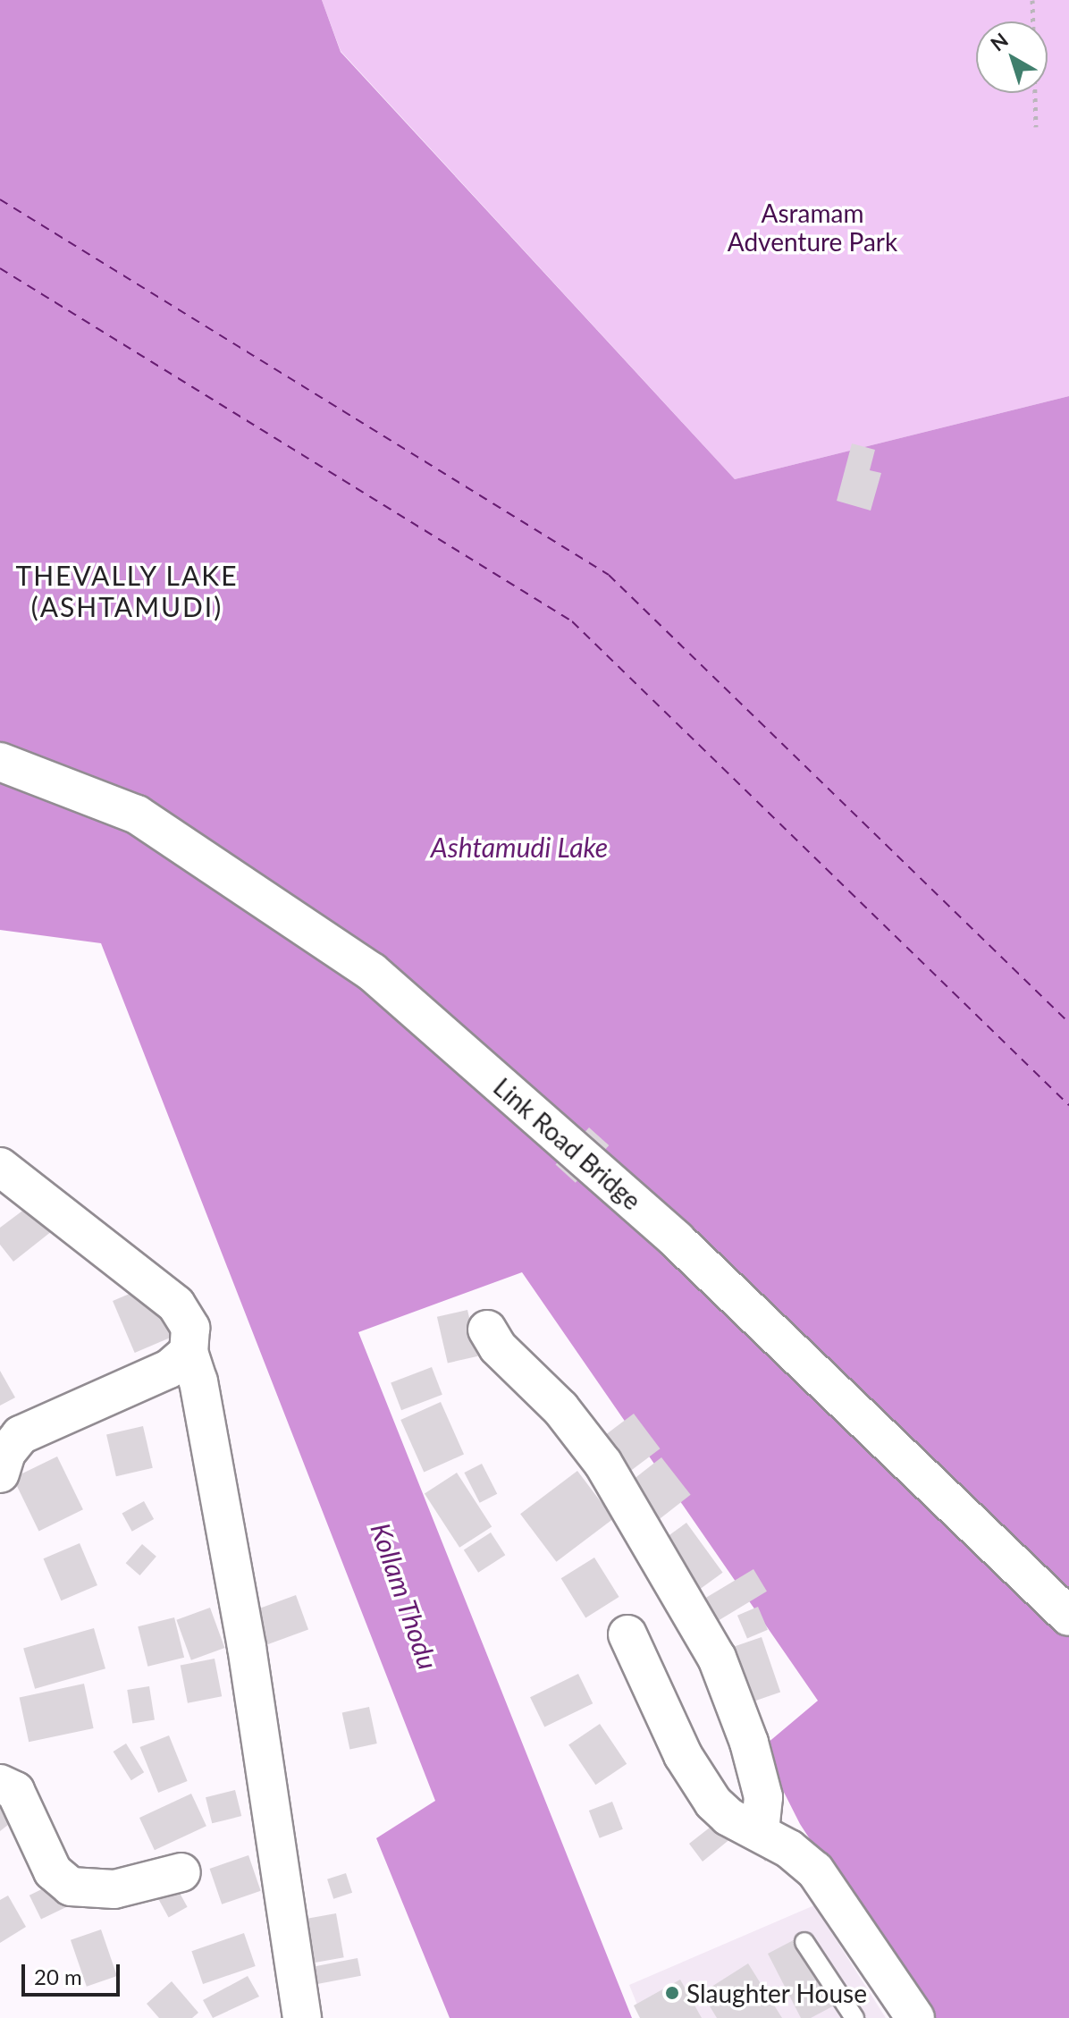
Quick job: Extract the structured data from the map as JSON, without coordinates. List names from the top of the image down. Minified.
{"streets":{"street":["Link Road Bridge"]},"districts":["THEVALLY LAKE (ASHTAMUDI)"],"water":["Ashtamudi Lake","Kollam Thodu"],"parks":["Asramam Adventure Park"],"places":["Slaughter House"],"scale_bar":"20 m","north":"top left"}
